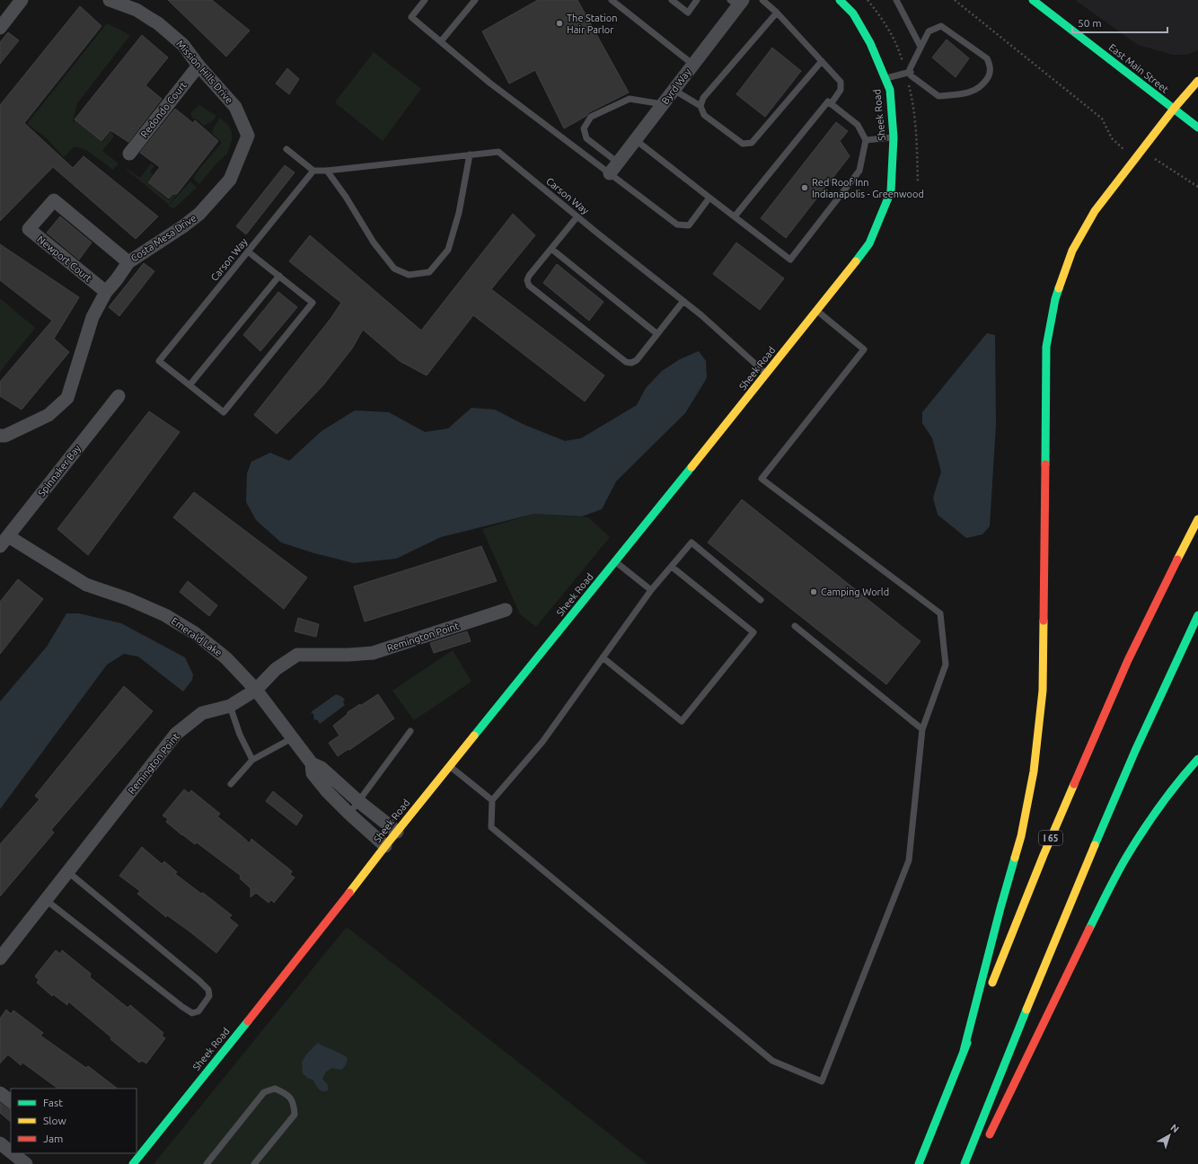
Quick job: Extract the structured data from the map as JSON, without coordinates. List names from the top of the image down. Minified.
{"streets":{"main road":["East Main Street","Sheek Road","I 65"],"street":["Mission Hills Drive","Byrd Way","Redondo Court","Costa Mesa Drive","Newport Court","Spinnaker Bay","Emerald Lake","Remington Point"],"lane":["Carson Way"]},"crossings":[["Mission Hills Drive","Redondo Court"],["Mission Hills Drive","Costa Mesa Drive"],["Sheek Road","Carson Way"],["Sheek Road","Emerald Lake"],["Costa Mesa Drive","Newport Court"],["Spinnaker Bay","Emerald Lake"],["Emerald Lake","Remington Point"]],"places":["The Station Hair Parlor","Red Roof Inn Indianapolis - Greenwood","Camping World"],"legend":["Fast","Slow","Jam"],"scale_bar":"50 m","north":"top right"}
